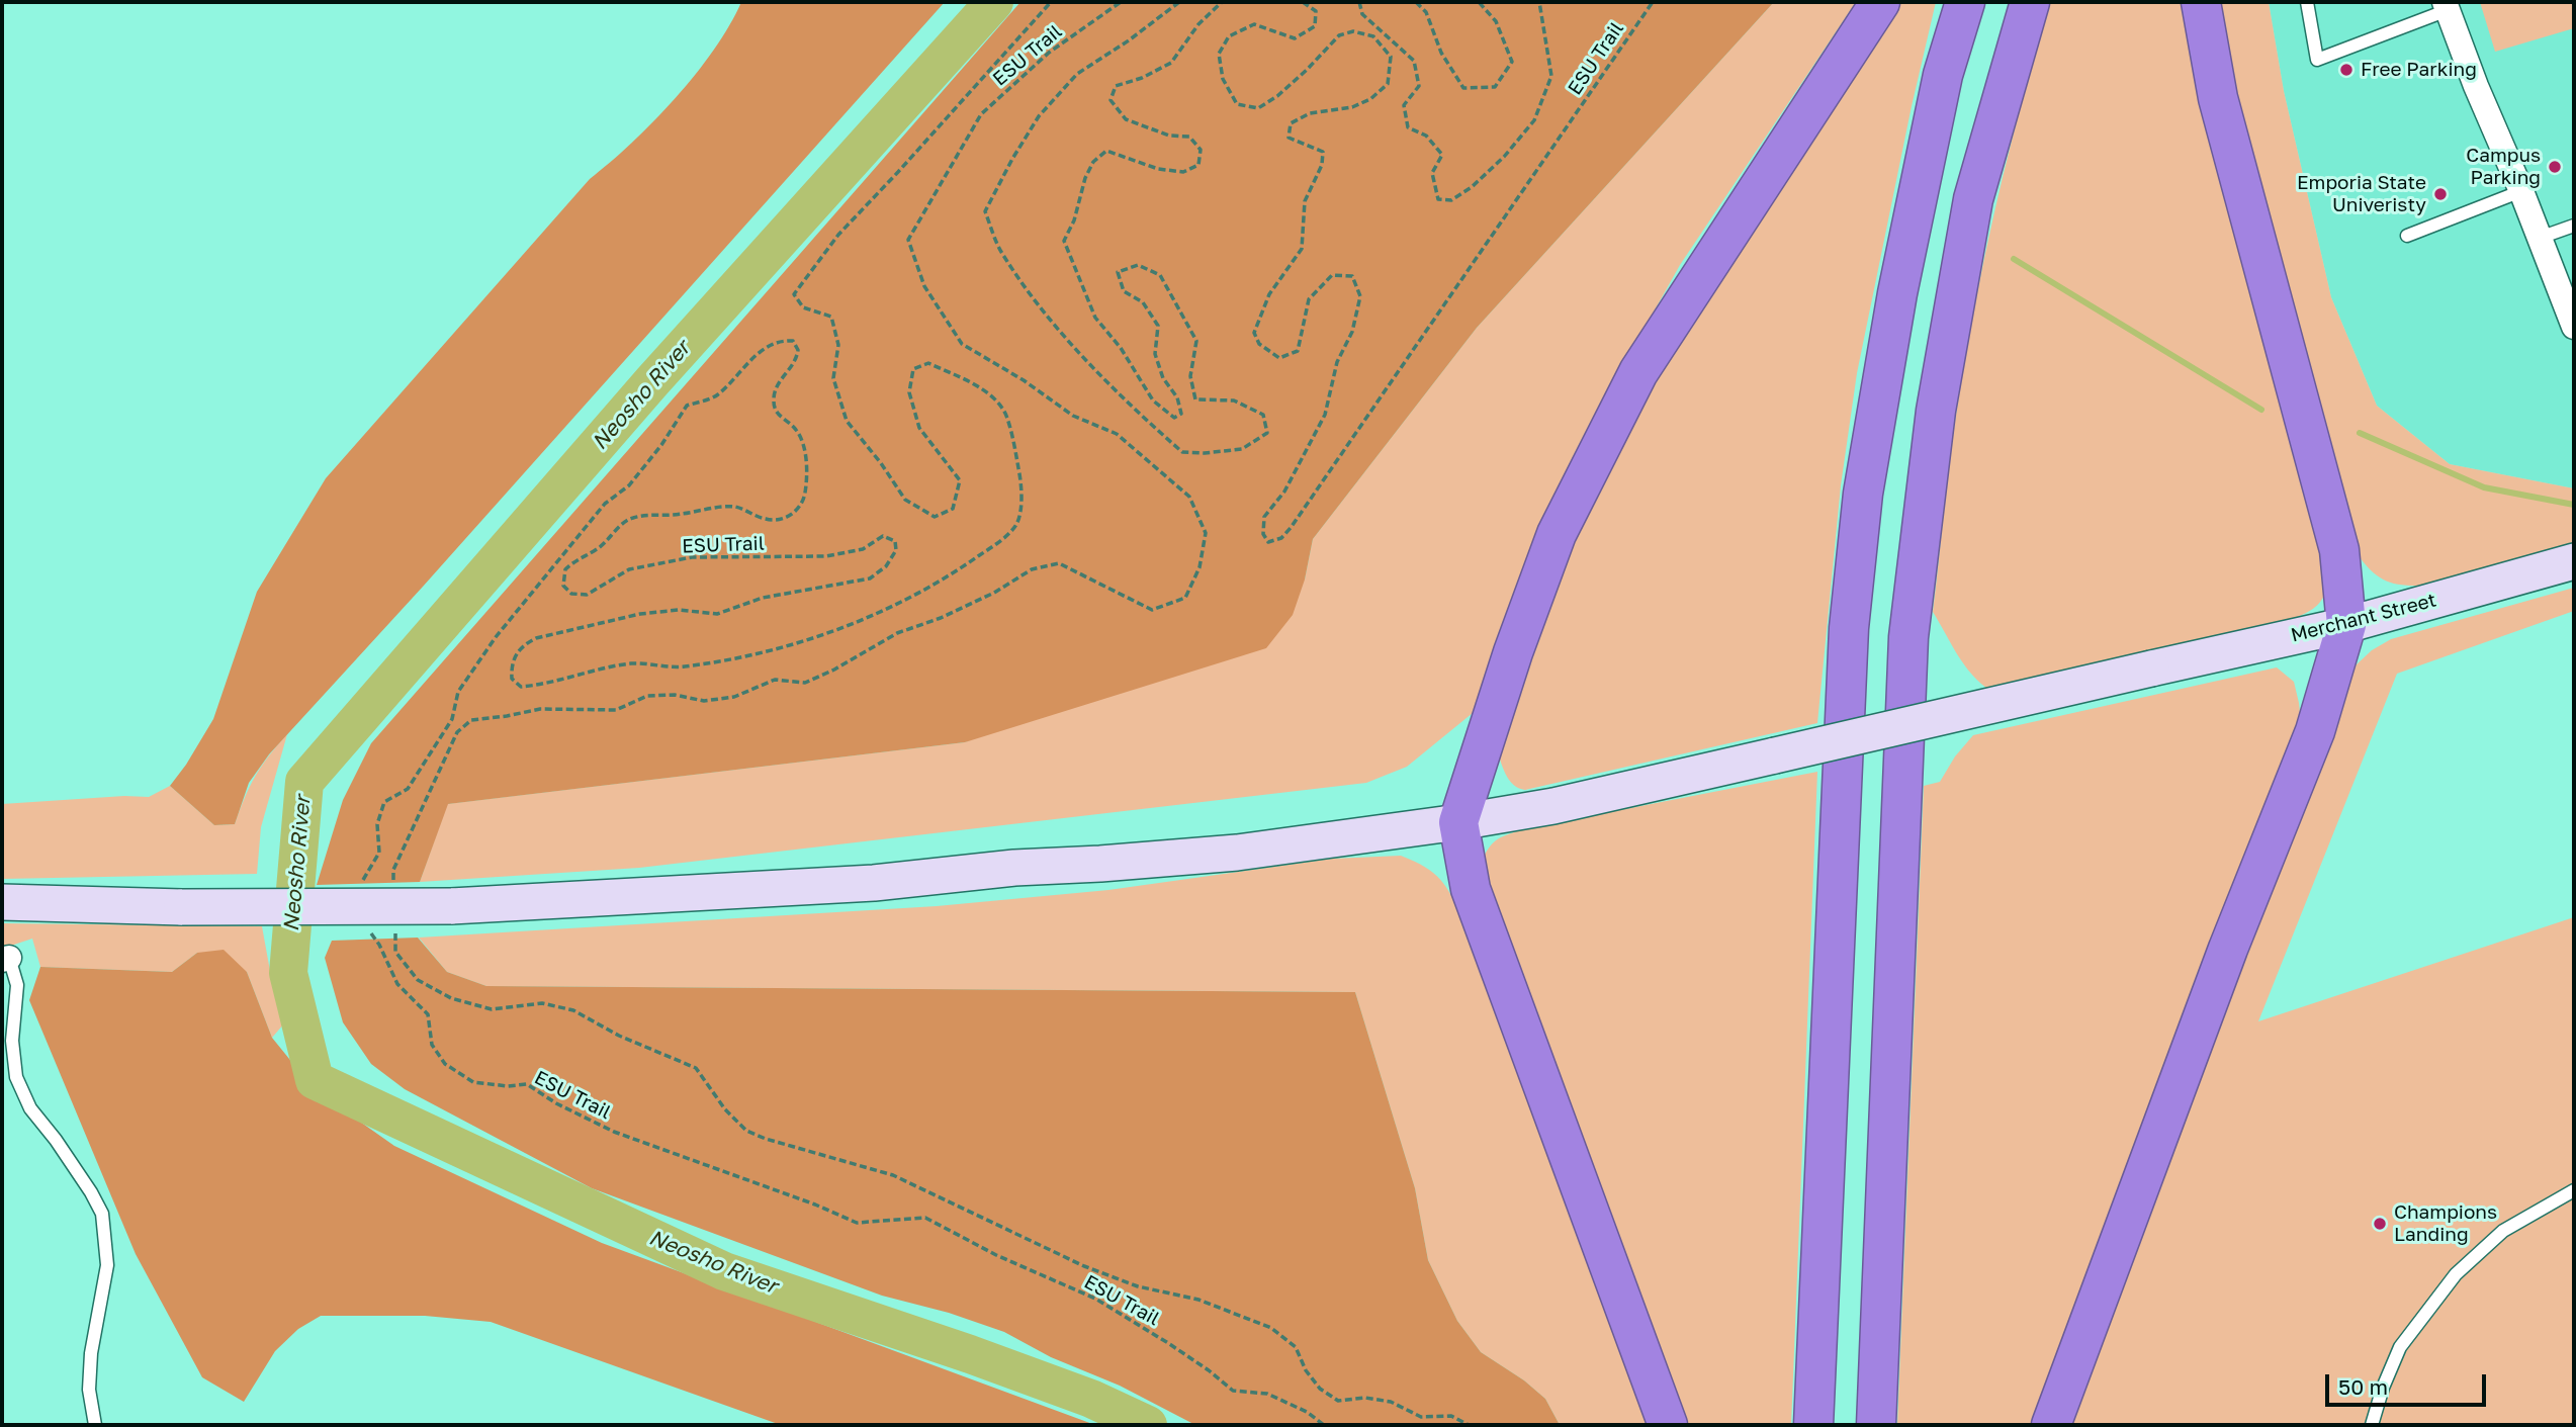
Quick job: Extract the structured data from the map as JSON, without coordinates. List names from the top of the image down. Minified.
{"streets":{"main road":["Merchant Street"],"path":["ESU Trail"]},"water":["Neosho River"],"places":["Free Parking","Campus Parking","Emporia State Univeristy","Champions Landing"],"scale_bar":"50 m"}
